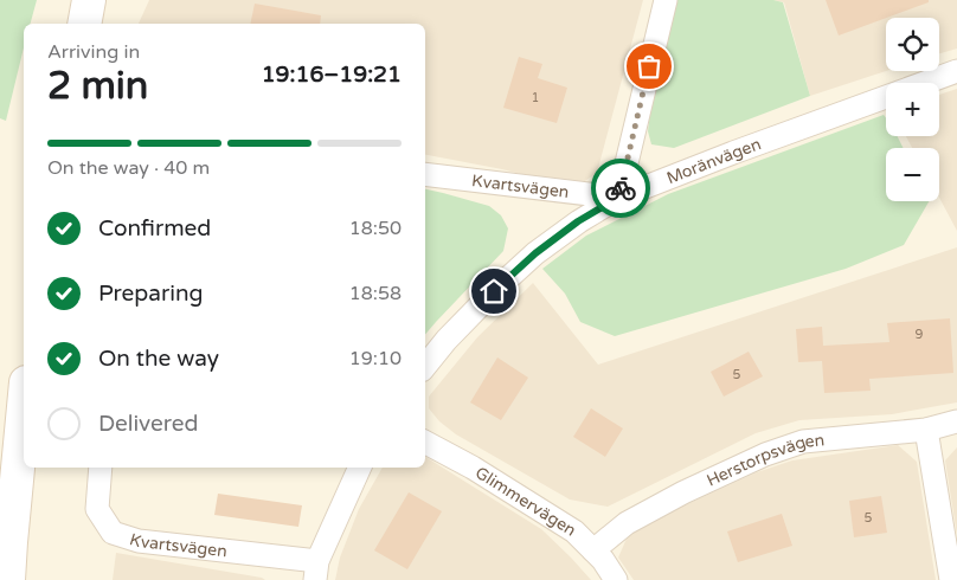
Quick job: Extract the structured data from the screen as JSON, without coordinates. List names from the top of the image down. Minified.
{"streets":{"street":["Moränvägen","Kvartsvägen","Herstorpsvägen","Glimmervägen"]},"crossings":[["Moränvägen","Kvartsvägen"],["Herstorpsvägen","Glimmervägen"]],"house_numbers":["1","9","5","5"],"page":{"map_buttons":["+","−"],"heading":["2 min","Arriving in","19:16–19:21"],"bar":"On the way · 40 m","list":[["Confirmed","18:50"],["Preparing","18:58"],["On the way","19:10"],"Delivered"]}}
